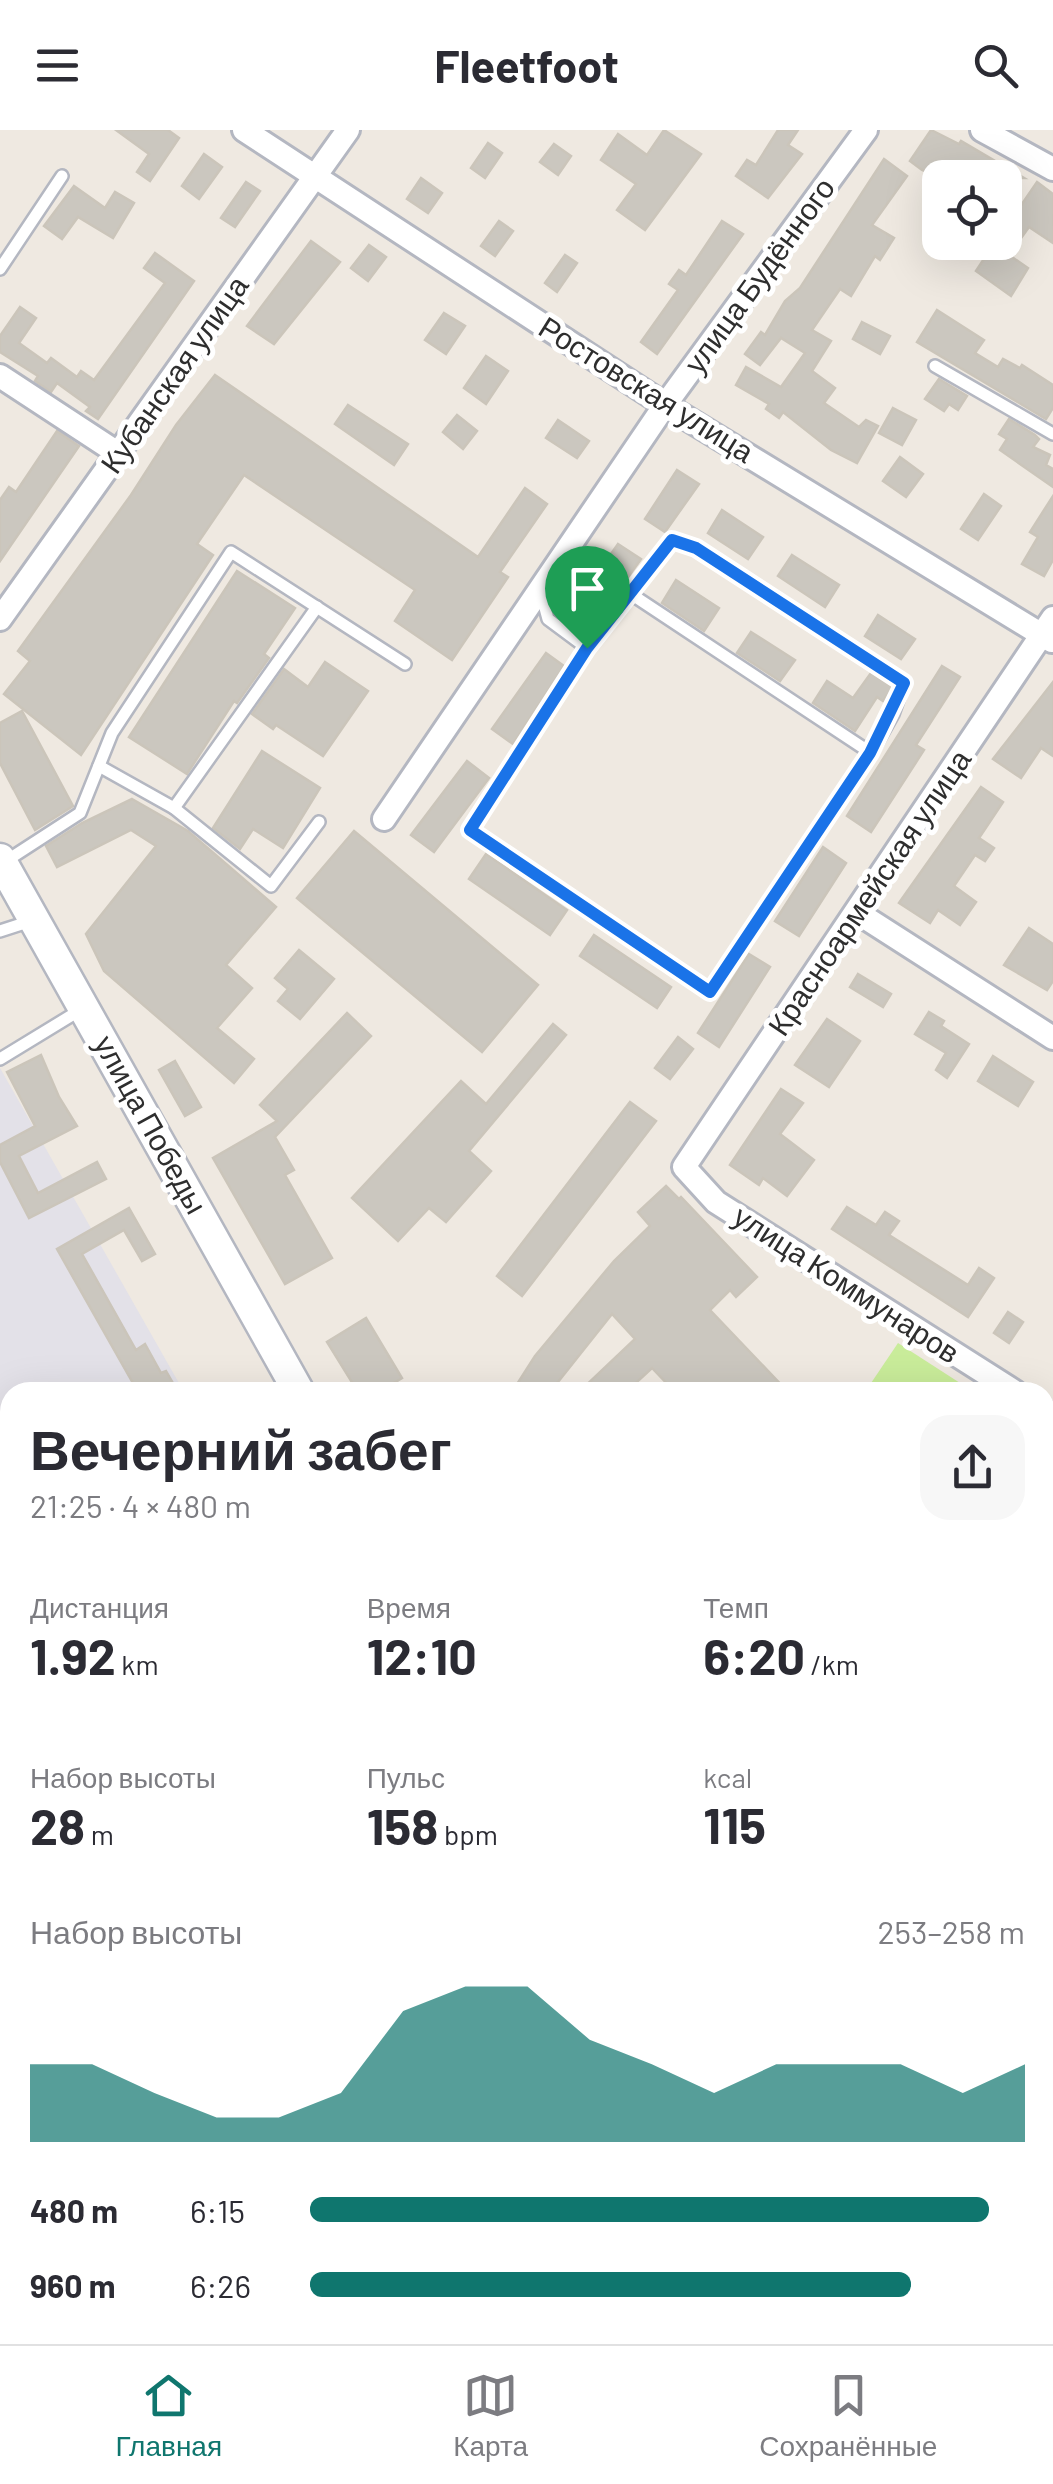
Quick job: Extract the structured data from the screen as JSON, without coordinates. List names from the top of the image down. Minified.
{"streets":{"street":["улица Будённого","Кубанская улица","Ростовская улица","Красноармейская улица","улица Победы","улица Коммунаров"]},"crossings":[["улица Будённого","Ростовская улица"],["Кубанская улица","Ростовская улица"],["Ростовская улица","Красноармейская улица"],["Красноармейская улица","улица Коммунаров"]],"page":{"header":"Fleetfoot","heading":["Вечерний забег","21:25 · 4 × 480 m"],"stats":[["Дистанция","1.92 km"],["Время","12:10"],["Темп","6:20 /km"],["Набор высоты","28 m"],["Пульс","158 bpm"],["kcal","115"]],"chart":["Набор высоты","253–258 m"],"list":[{"name":"480 m","note":"6:15"},{"name":"960 m","note":"6:26"}],"tabs":["Главная","Карта","Сохранённые"]}}
